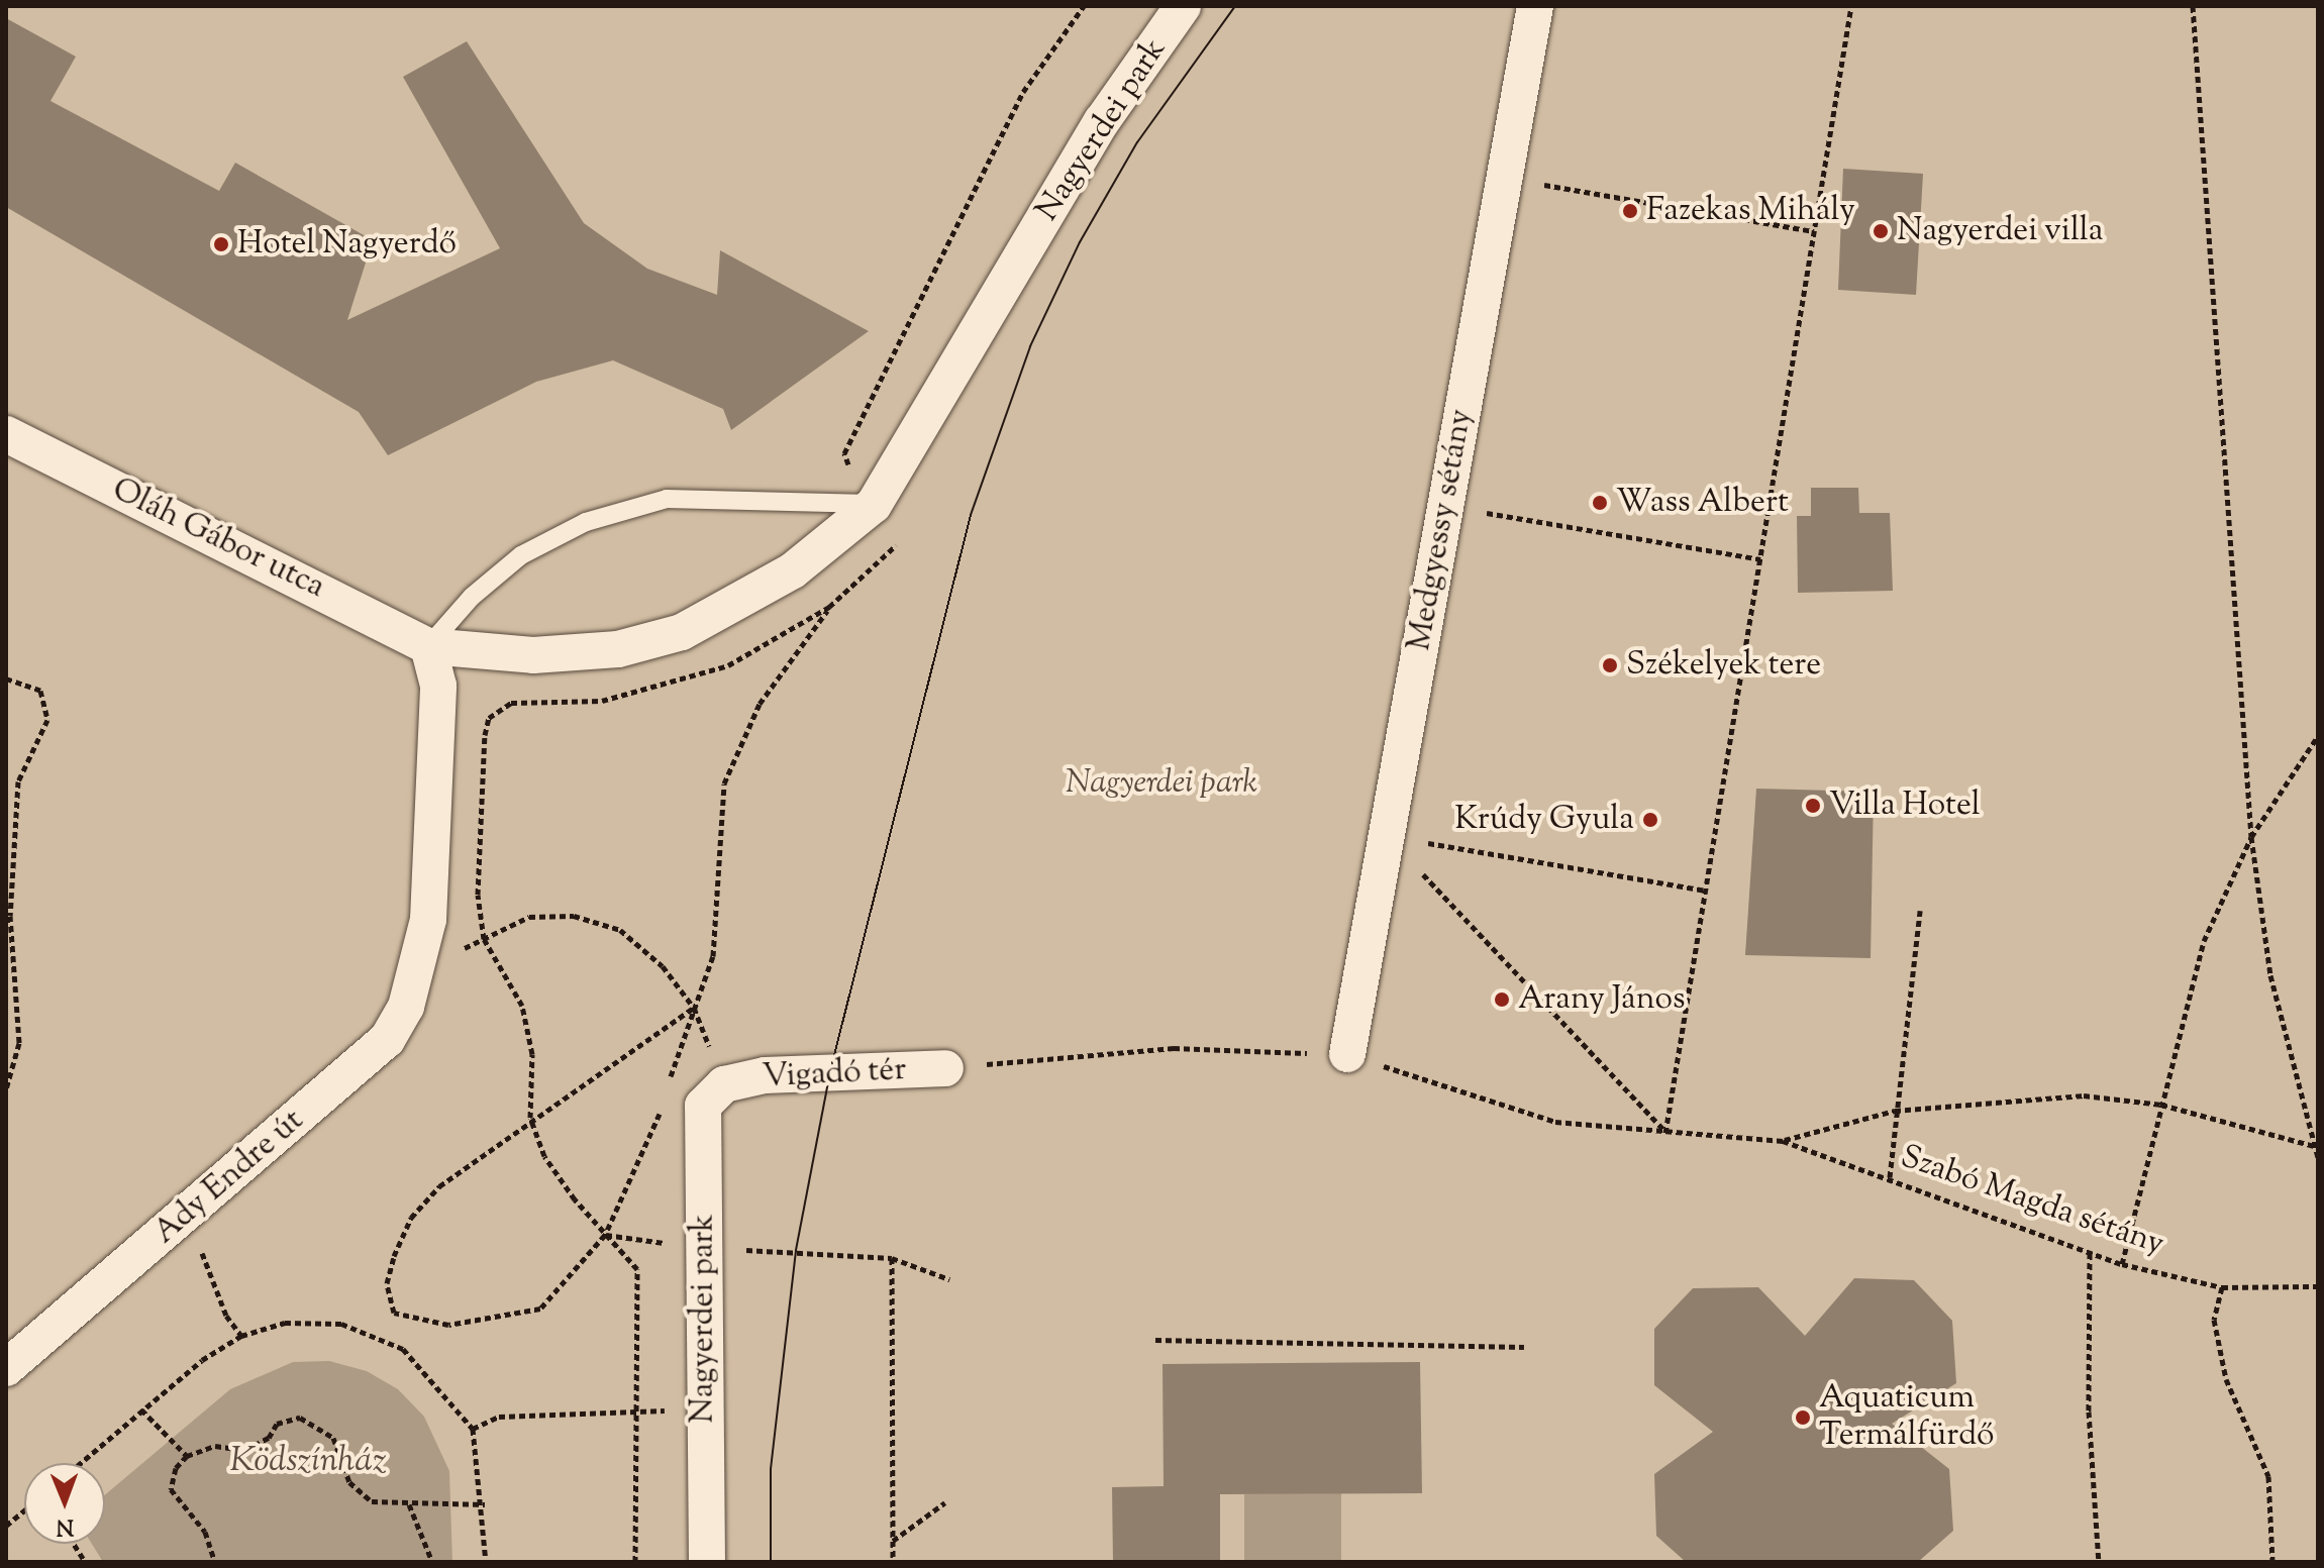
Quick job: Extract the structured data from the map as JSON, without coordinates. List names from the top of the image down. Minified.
{"streets":{"street":["Nagyerdei park","Medgyessy sétány","Oláh Gábor utca","Vigadó tér","Ady Endre út"],"path":["Szabó Magda sétány"]},"crossings":[["Nagyerdei park","Vigadó tér"],["Oláh Gábor utca","Ady Endre út"]],"water":["Ködszínház"],"parks":["Nagyerdei park"],"places":["Fazekas Mihály","Nagyerdei villa","Hotel Nagyerdő","Wass Albert","Székelyek tere","Villa Hotel","Krúdy Gyula","Arany János","Aquaticum Termálfürdő"],"north":"bottom"}
